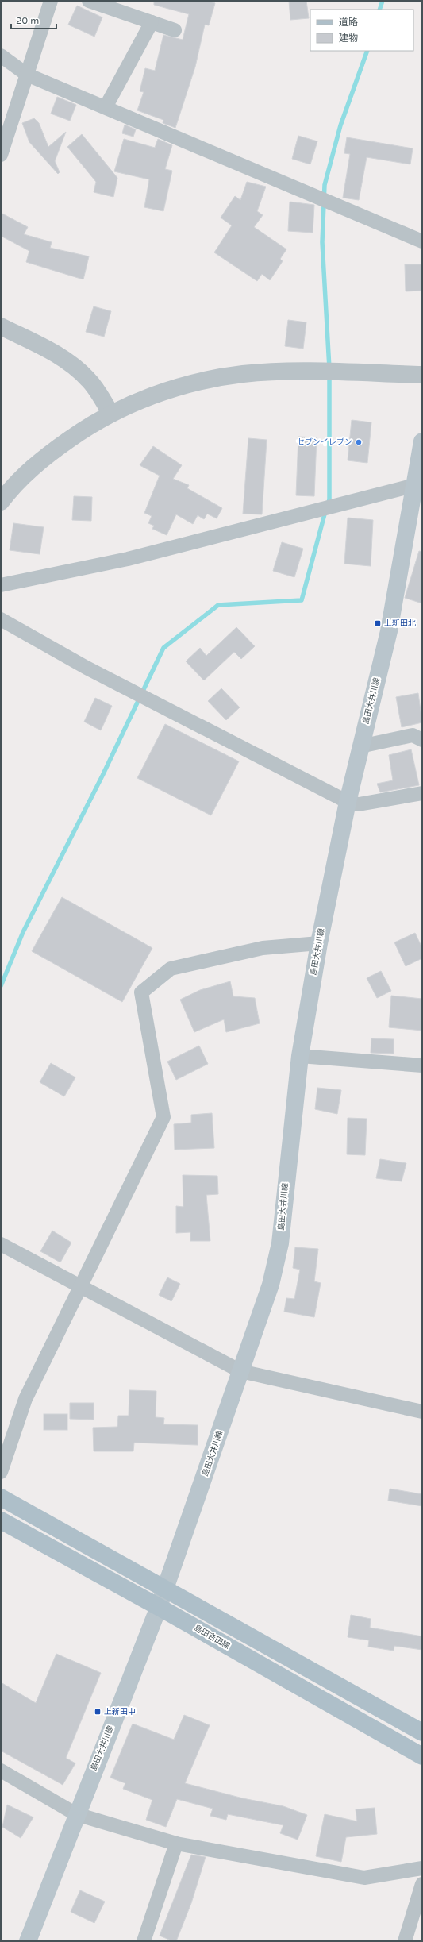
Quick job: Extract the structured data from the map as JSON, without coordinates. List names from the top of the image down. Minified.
{"streets":{"main road":["島田大井川線","島田吉田線"]},"crossings":[["島田大井川線","島田吉田線"]],"places":{"other":["セブンイレブン"],"transit":["上新田北","上新田中"]},"legend":["道路","建物"],"scale_bar":"20 m"}
